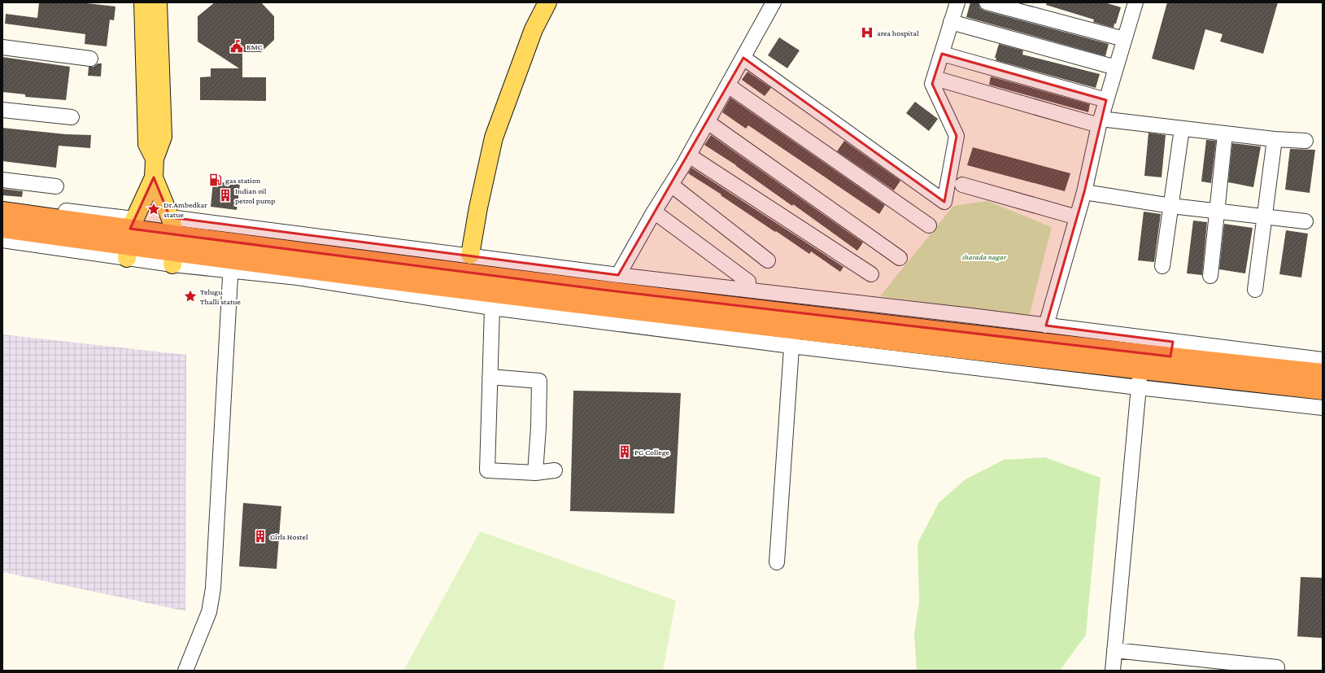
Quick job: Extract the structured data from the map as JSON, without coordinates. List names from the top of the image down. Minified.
{"parks":["sharada nagar"],"places":{"hospital":["area hospital"],"public building":["RMC"],"fuel station":["gas station"],"building":["Indian oil petrol pump","PG College","Girls Hostel"],"place":["Dr.Ambedkar statue","Telugu Thalli statue"]}}
